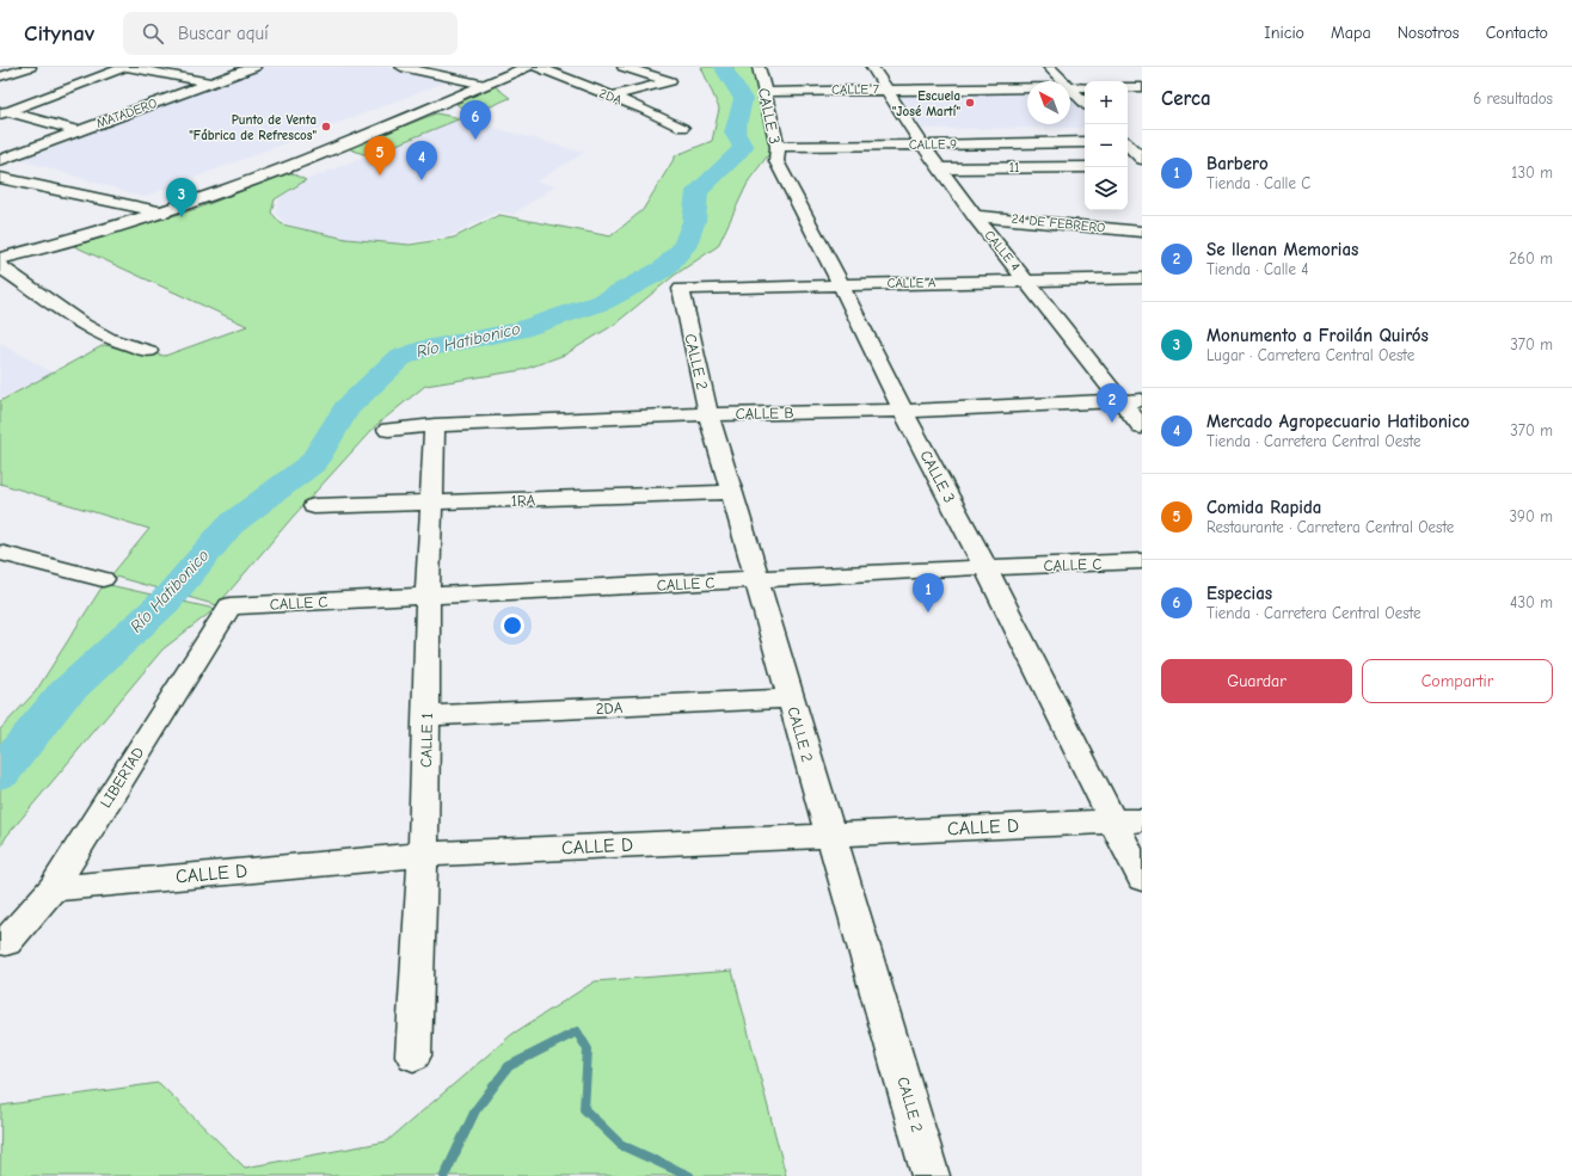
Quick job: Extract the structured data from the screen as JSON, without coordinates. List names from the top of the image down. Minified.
{"streets":{"street":["CALLE 7","2DA","MATADERO","CALLE 3","CALLE 9","11","24 DE FEBRERO","CALLE 4","CALLE A","CALLE 2","CALLE B","1RA","CALLE C","CALLE 1","LIBERTAD","CALLE D"]},"crossings":[["CALLE 7","CALLE 3"],["CALLE 7","CALLE 4"],["2DA","CALLE 2"],["2DA","CALLE 1"],["CALLE 3","CALLE 9"],["CALLE 3","CALLE A"],["CALLE 3","CALLE B"],["CALLE 3","CALLE C"],["CALLE 3","CALLE D"],["CALLE 9","CALLE 4"],["11","CALLE 4"],["24 DE FEBRERO","CALLE 4"],["CALLE 4","CALLE A"],["CALLE 4","CALLE B"],["CALLE A","CALLE 2"],["CALLE 2","CALLE B"],["CALLE 2","1RA"],["CALLE 2","CALLE C"],["CALLE 2","CALLE D"],["CALLE B","CALLE 1"],["1RA","CALLE 1"],["CALLE C","CALLE 1"],["CALLE C","LIBERTAD"],["CALLE 1","CALLE D"],["LIBERTAD","CALLE D"]],"water":["Río Hatibonico"],"places":["Escuela \"José Martí\"","Punto de Venta \"Fábrica de Refrescos\""],"north":"top left","page":{"header":"Citynav","search":"Buscar aquí","nav":["Inicio","Mapa","Nosotros","Contacto"],"heading":["Cerca","6 resultados"],"map_buttons":["+","−"],"pins":["6","5","4","3","2","1"],"list":[{"mark":"1","name":"Barbero","note":"Tienda · Calle C","value":"130 m"},{"mark":"2","name":"Se llenan Memorias","note":"Tienda · Calle 4","value":"260 m"},{"mark":"3","name":"Monumento a Froilán Quirós","note":"Lugar · Carretera Central Oeste","value":"370 m"},{"mark":"4","name":"Mercado Agropecuario Hatibonico","note":"Tienda · Carretera Central Oeste","value":"370 m"},{"mark":"5","name":"Comida Rapida","note":"Restaurante · Carretera Central Oeste","value":"390 m"},{"mark":"6","name":"Especias","note":"Tienda · Carretera Central Oeste","value":"430 m"}],"buttons":["Guardar","Compartir"]}}
